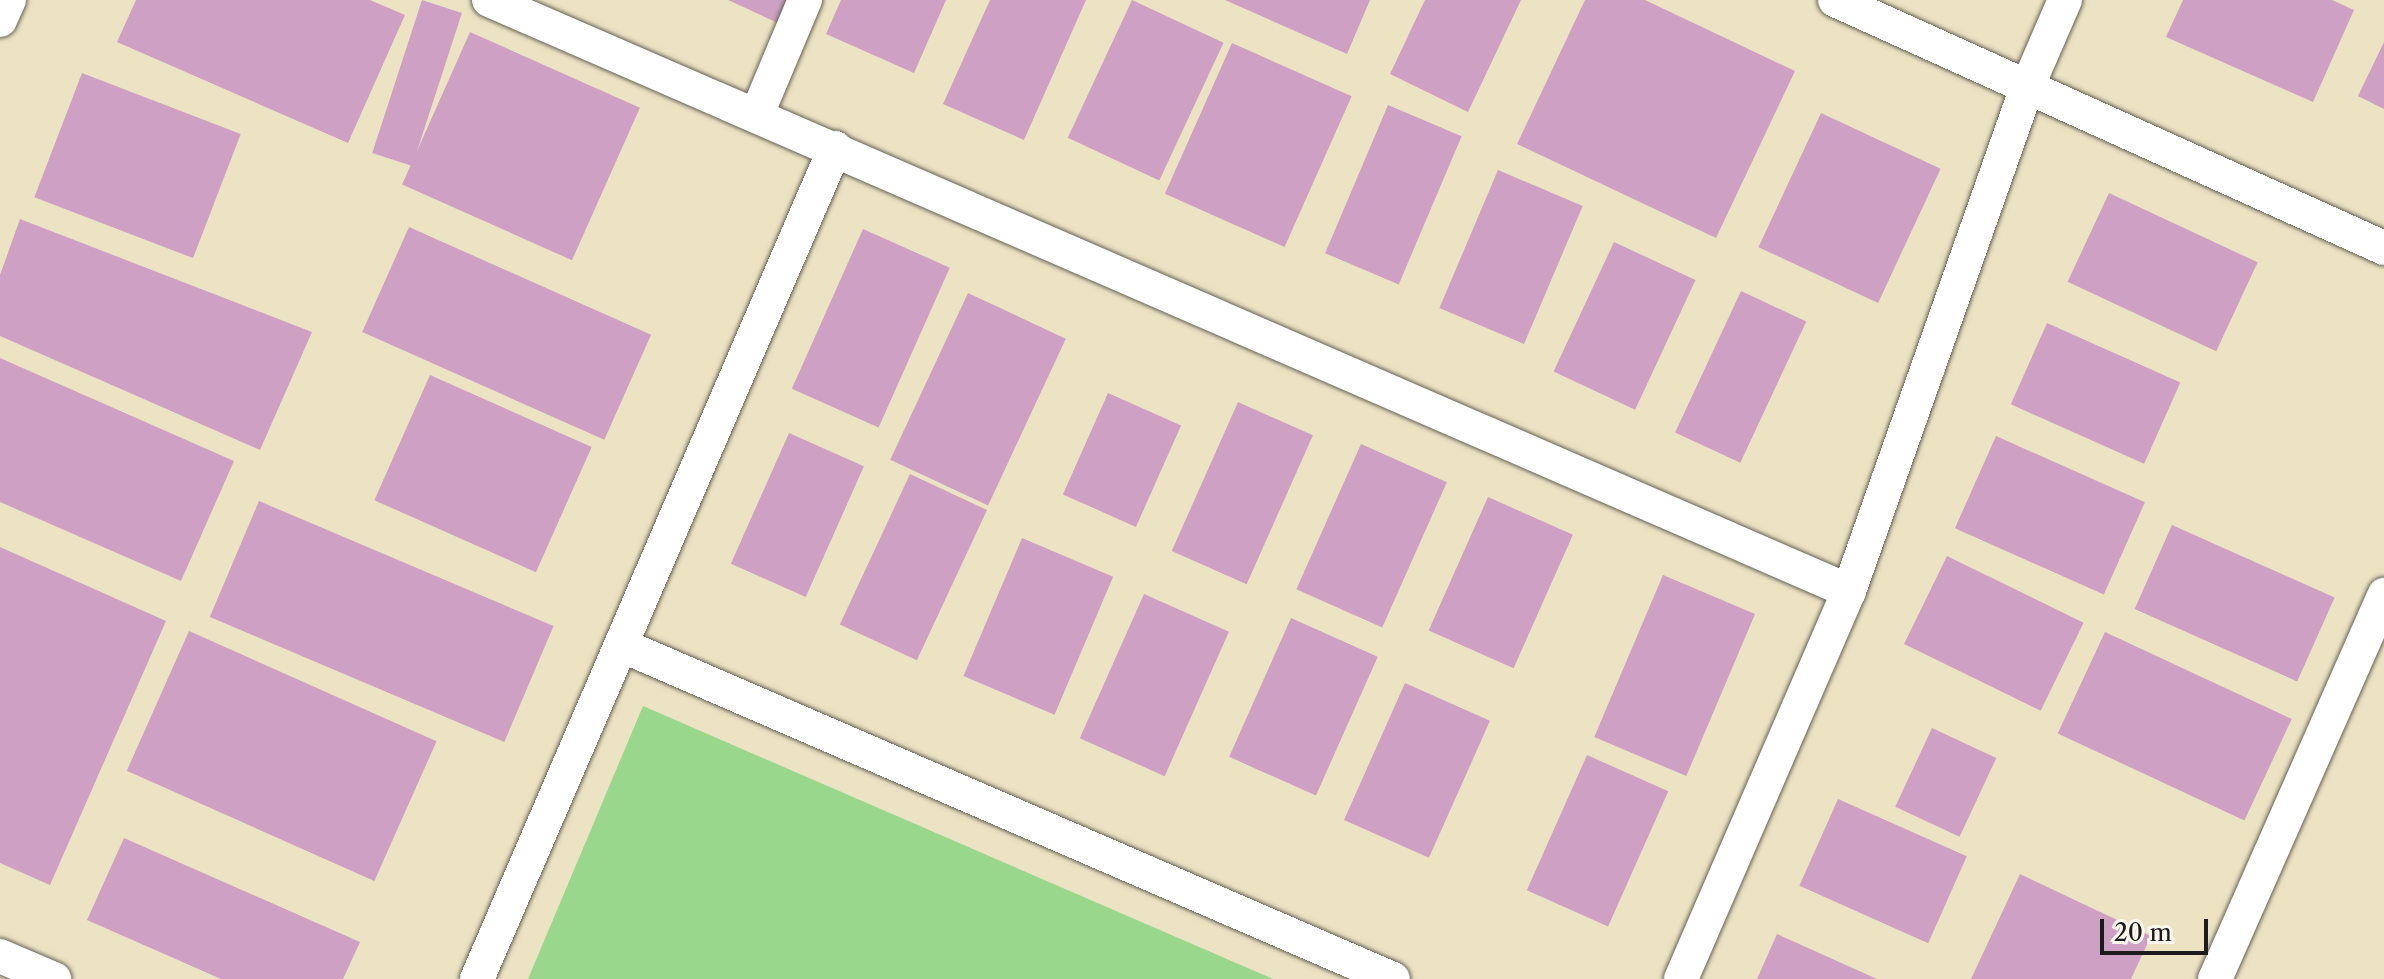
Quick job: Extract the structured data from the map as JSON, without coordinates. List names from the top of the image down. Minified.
{"scale_bar":"20 m"}
